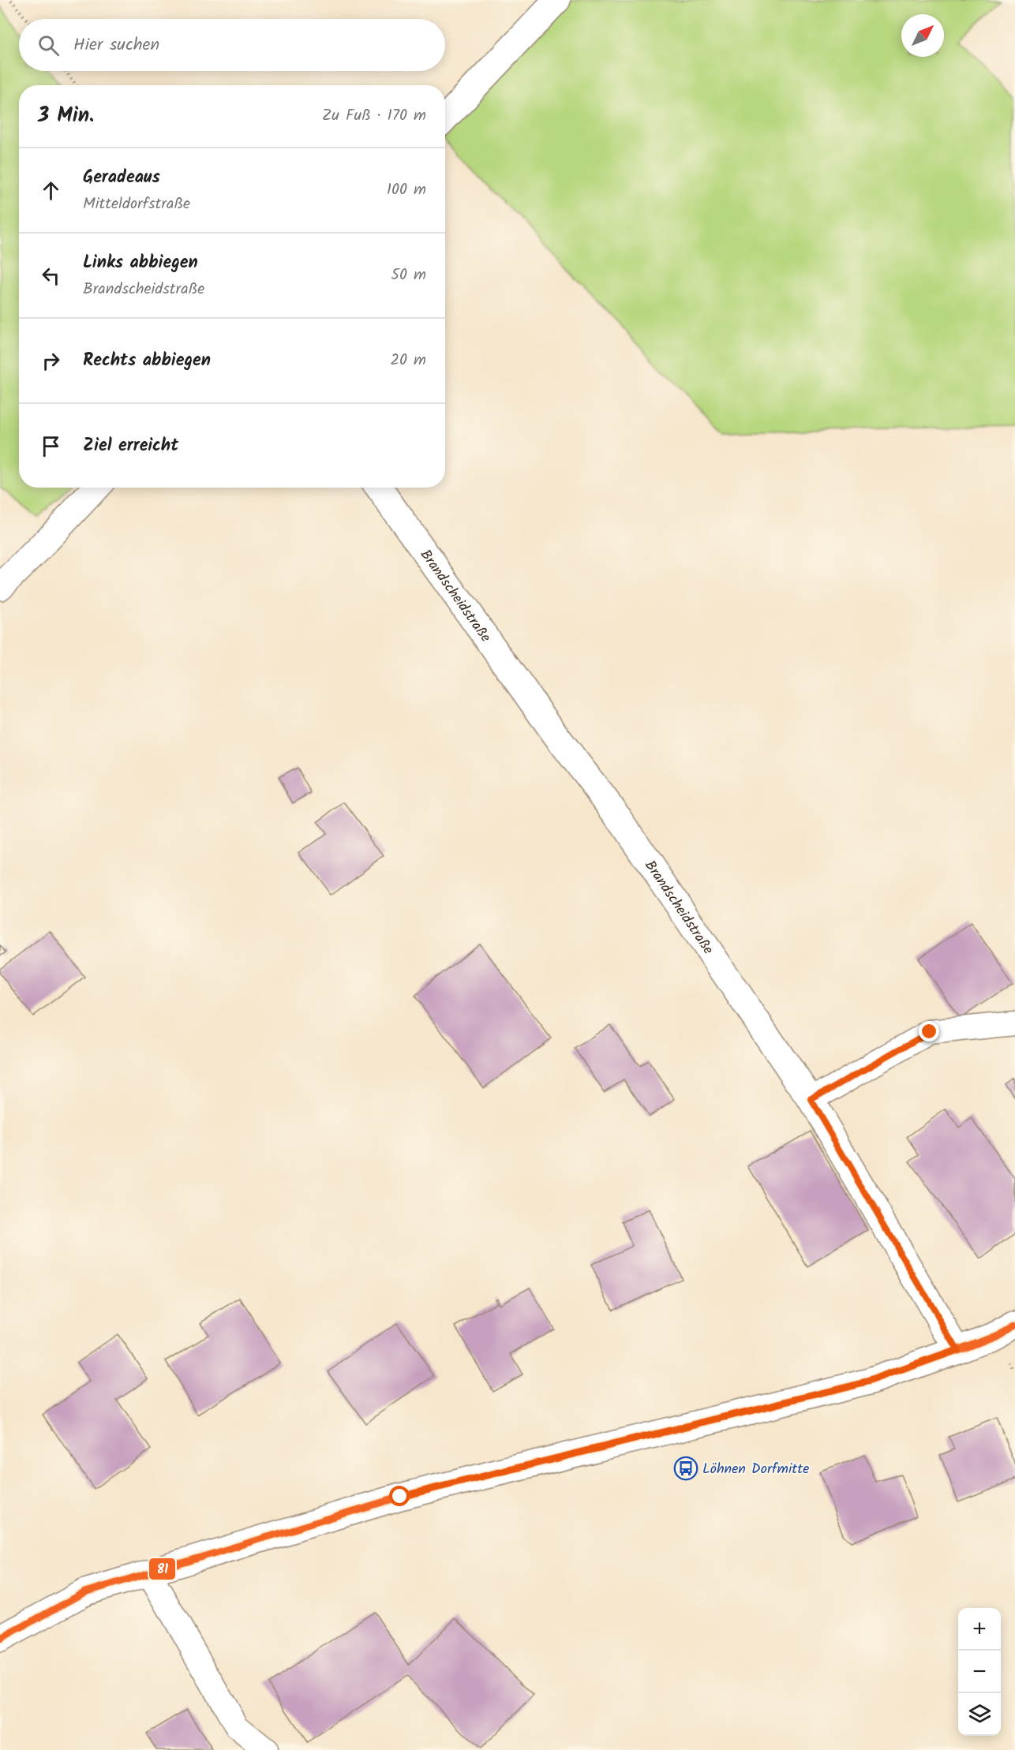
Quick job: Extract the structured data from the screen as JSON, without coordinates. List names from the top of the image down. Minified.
{"streets":{"street":["Brandscheidstraße"]},"places":{"bus stop":["Löhnen Dorfmitte"]},"lines":["transit line 81"],"north":"top right","page":{"search":"Hier suchen","heading":["3 Min.","Zu Fuß · 170 m"],"list":[["Geradeaus","Mitteldorfstraße","100 m"],["Links abbiegen","Brandscheidstraße","50 m"],["Rechts abbiegen","20 m"],"Ziel erreicht"],"map_buttons":["+","−"]}}
